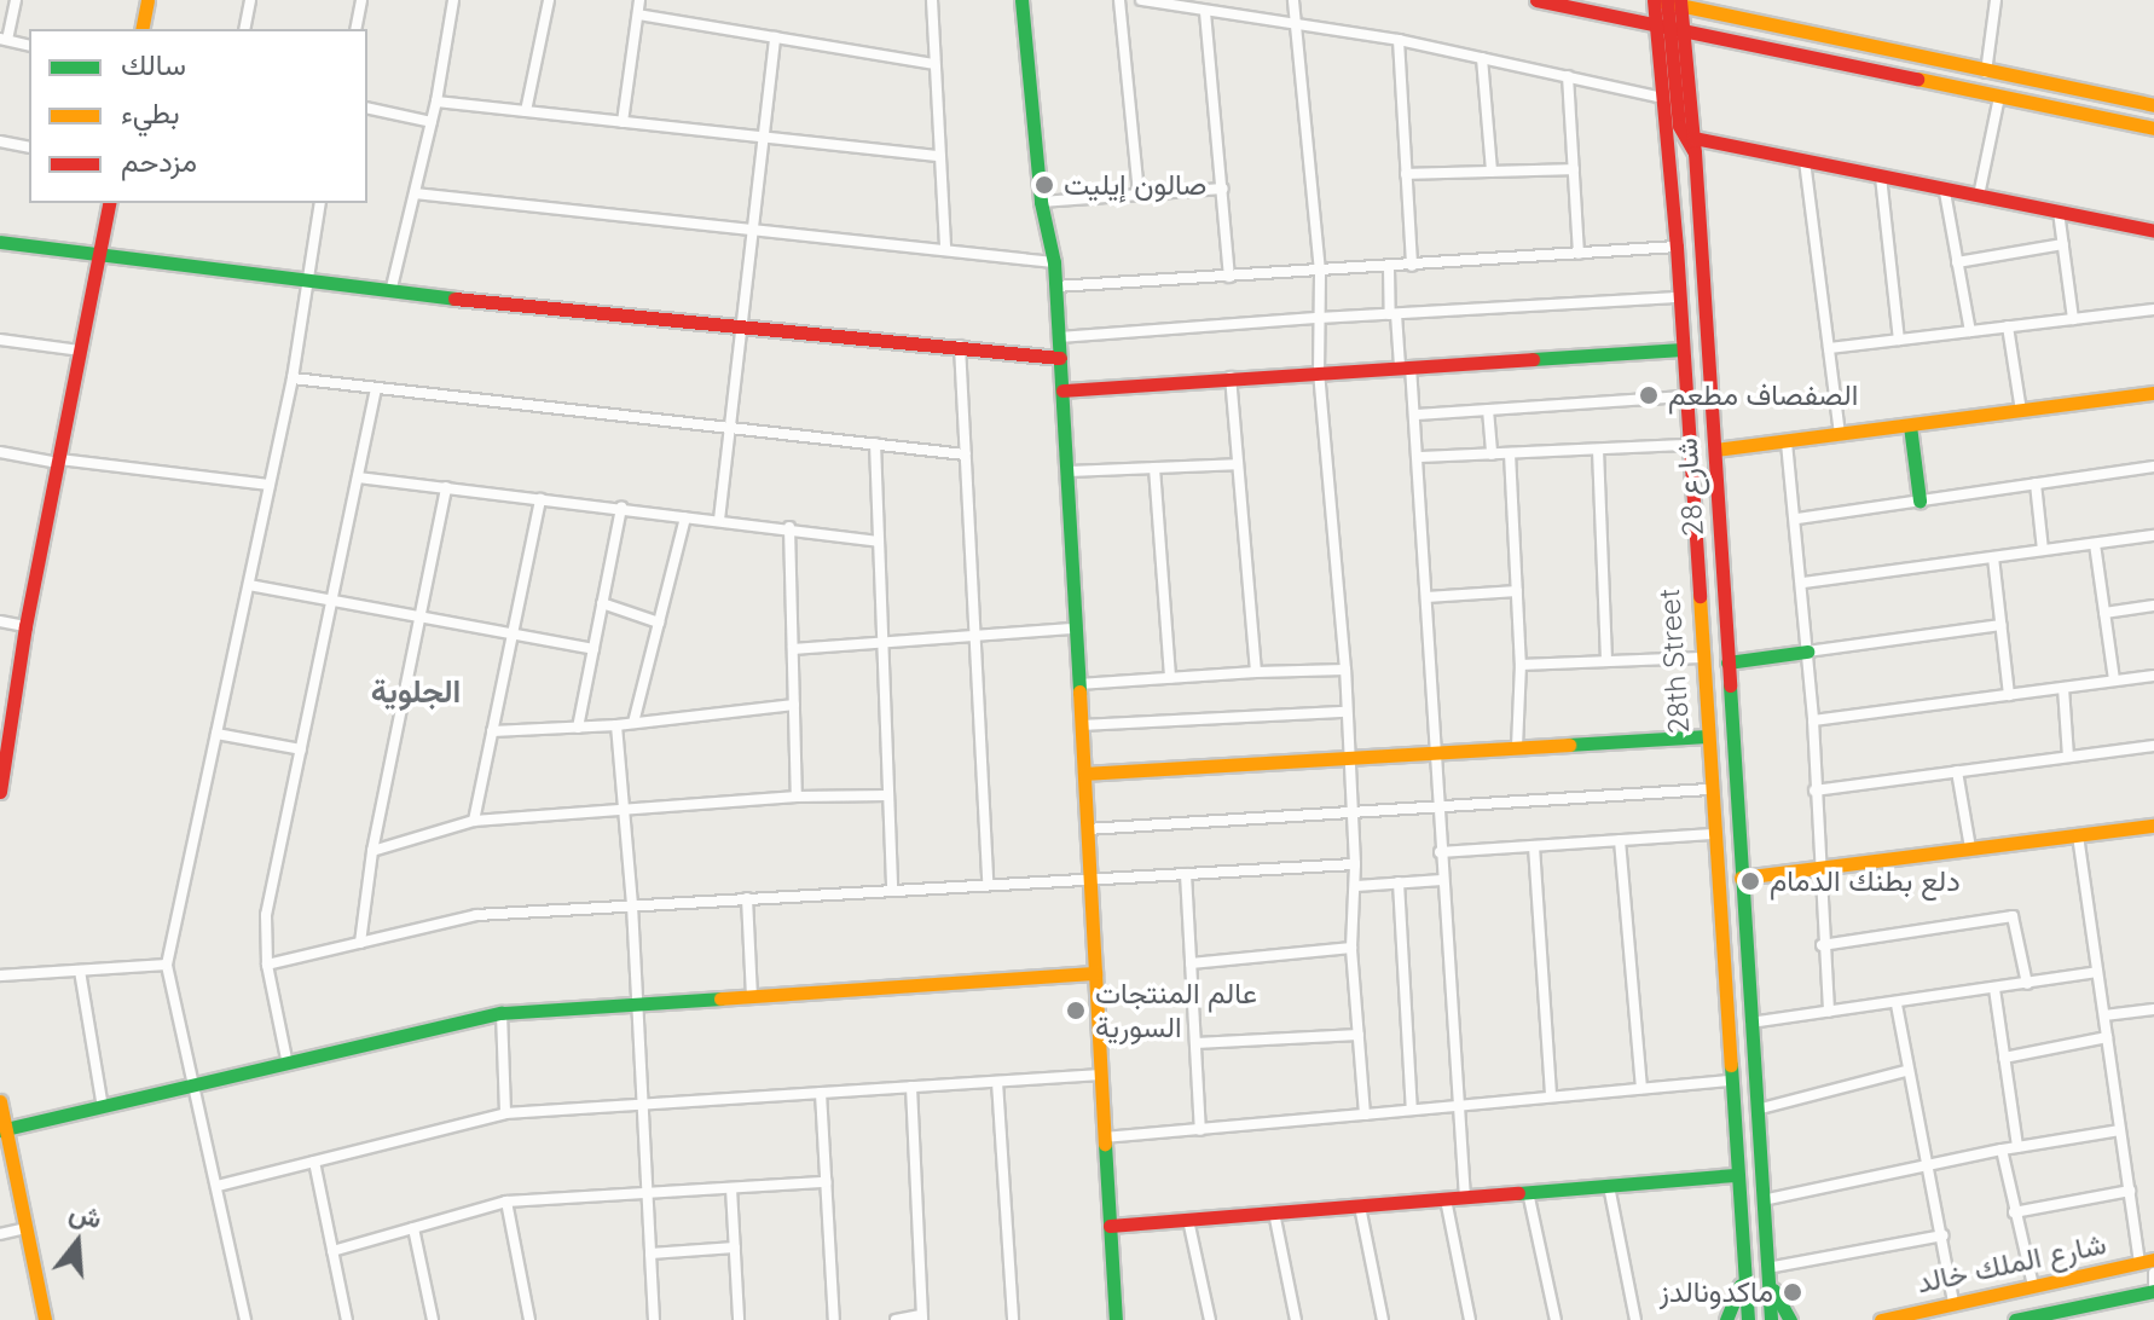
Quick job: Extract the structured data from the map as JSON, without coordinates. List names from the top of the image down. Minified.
{"streets":{"street":["شارع 28","28th Street","شارع الملك خالد"]},"crossings":[["شارع 28","28th Street"]],"districts":["الجلوية"],"places":["صالون إيليت","الصفصاف مطعم","دلع بطنك الدمام","عالم المنتجات السورية","ماكدونالدز"],"legend":["سالك","بطيء","مزدحم"],"north":"top"}
